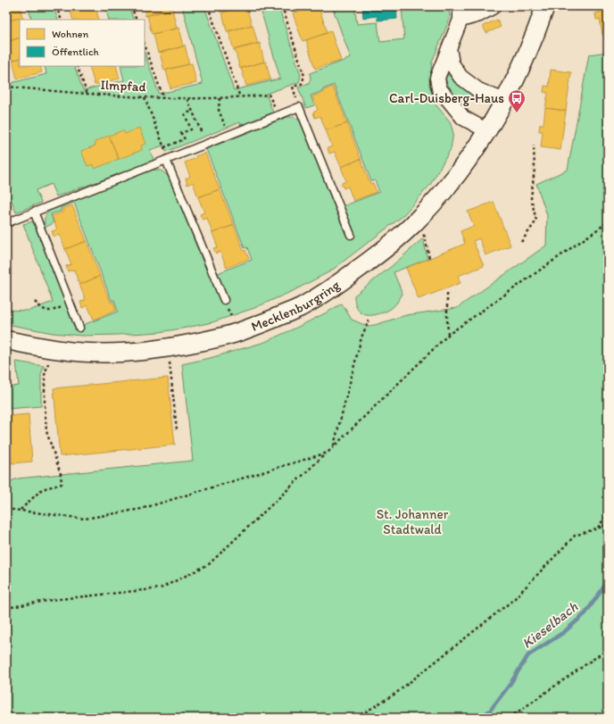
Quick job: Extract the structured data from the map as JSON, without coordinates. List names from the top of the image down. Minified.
{"streets":{"street":["Mecklenburgring"],"path":["Ilmpfad"]},"water":["Kieselbach"],"parks":["St. Johanner Stadtwald"],"places":{"bus stop":["Carl-Duisberg-Haus"]},"legend":["Wohnen","Öffentlich"]}
